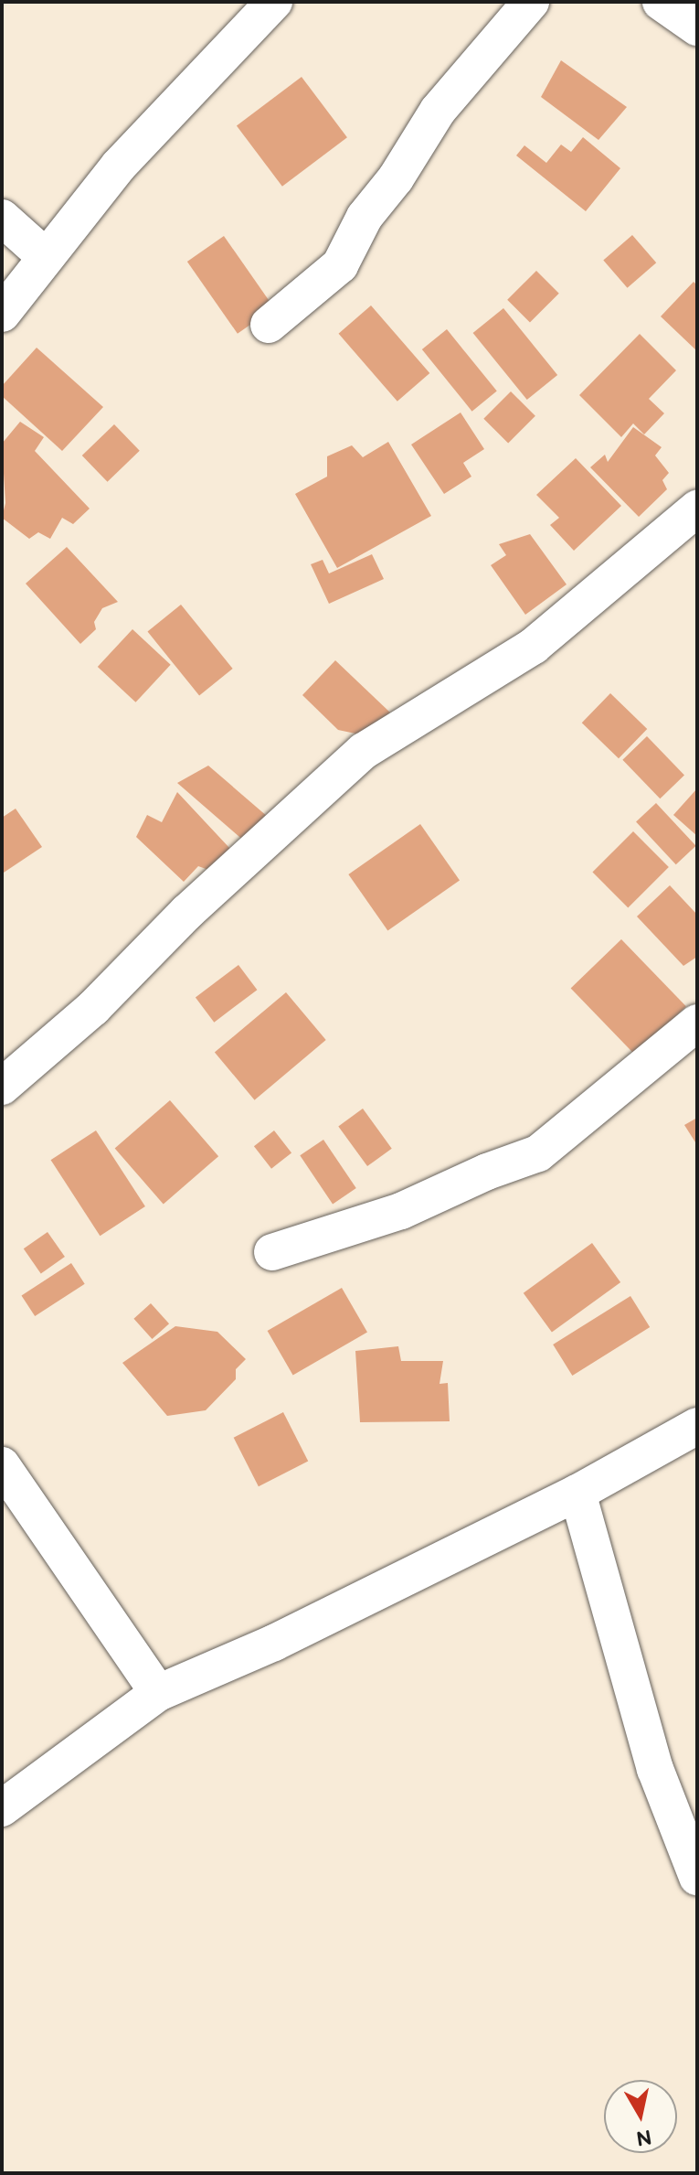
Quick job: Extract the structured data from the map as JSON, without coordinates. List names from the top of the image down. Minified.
{"north":"bottom"}
